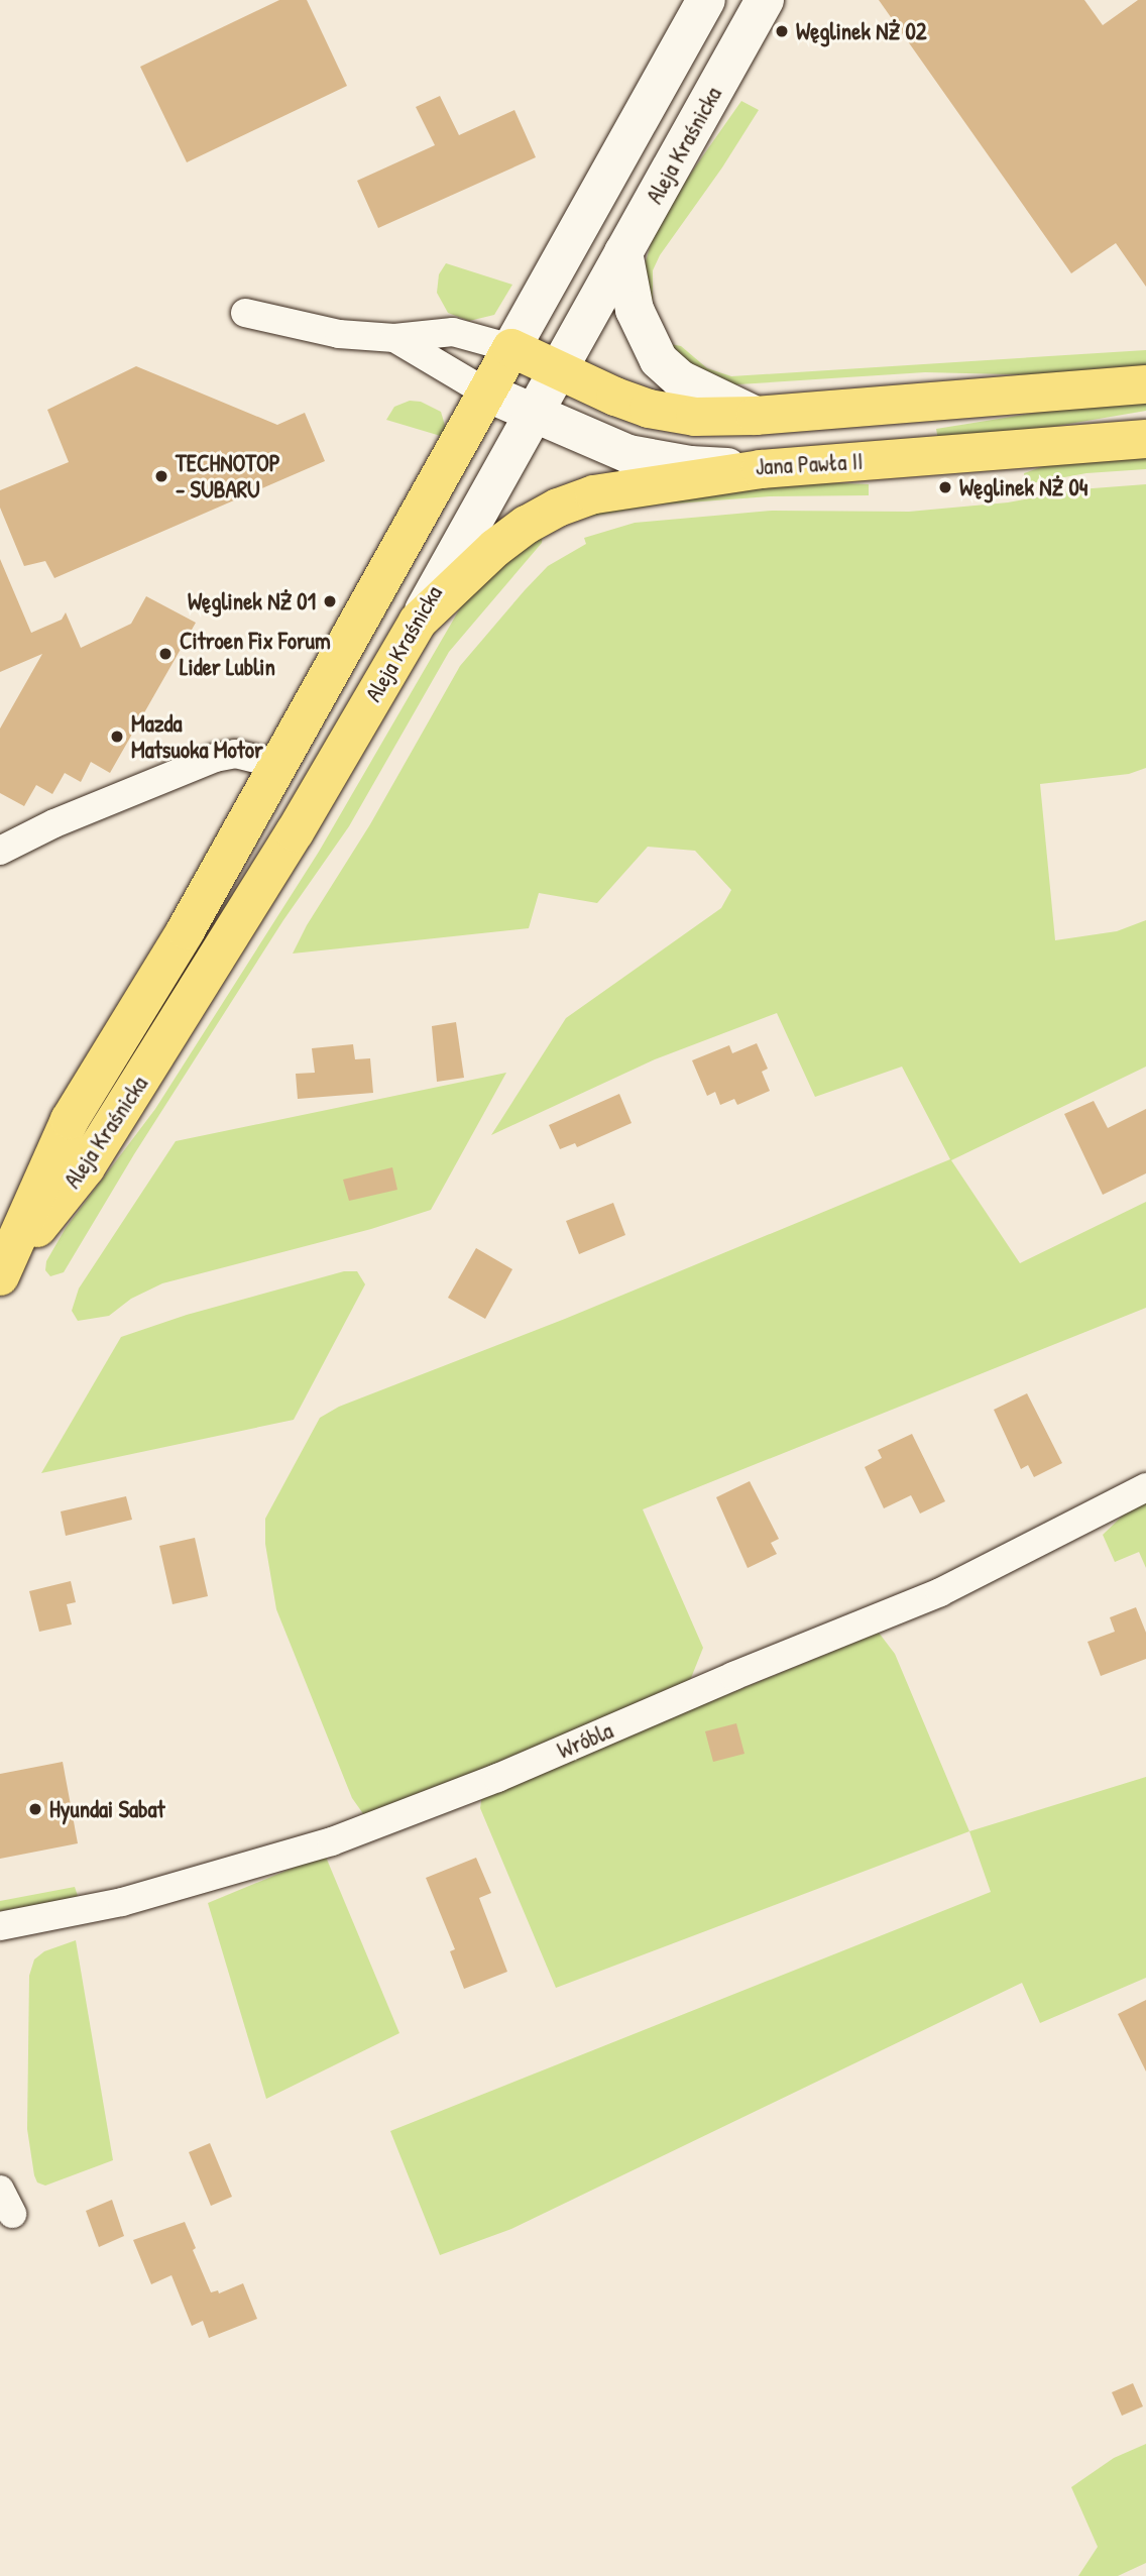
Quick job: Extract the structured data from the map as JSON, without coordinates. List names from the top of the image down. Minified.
{"streets":{"main road":["Aleja Kraśnicka","Jana Pawła II"],"street":["Wróbla"]},"crossings":[["Aleja Kraśnicka","Jana Pawła II"]],"places":["Węglinek NŻ 02","TECHNOTOP - SUBARU","Węglinek NŻ 04","Węglinek NŻ 01","Citroen Fix Forum Lider Lublin","Mazda Matsuoka Motor","Hyundai Sabat"]}
